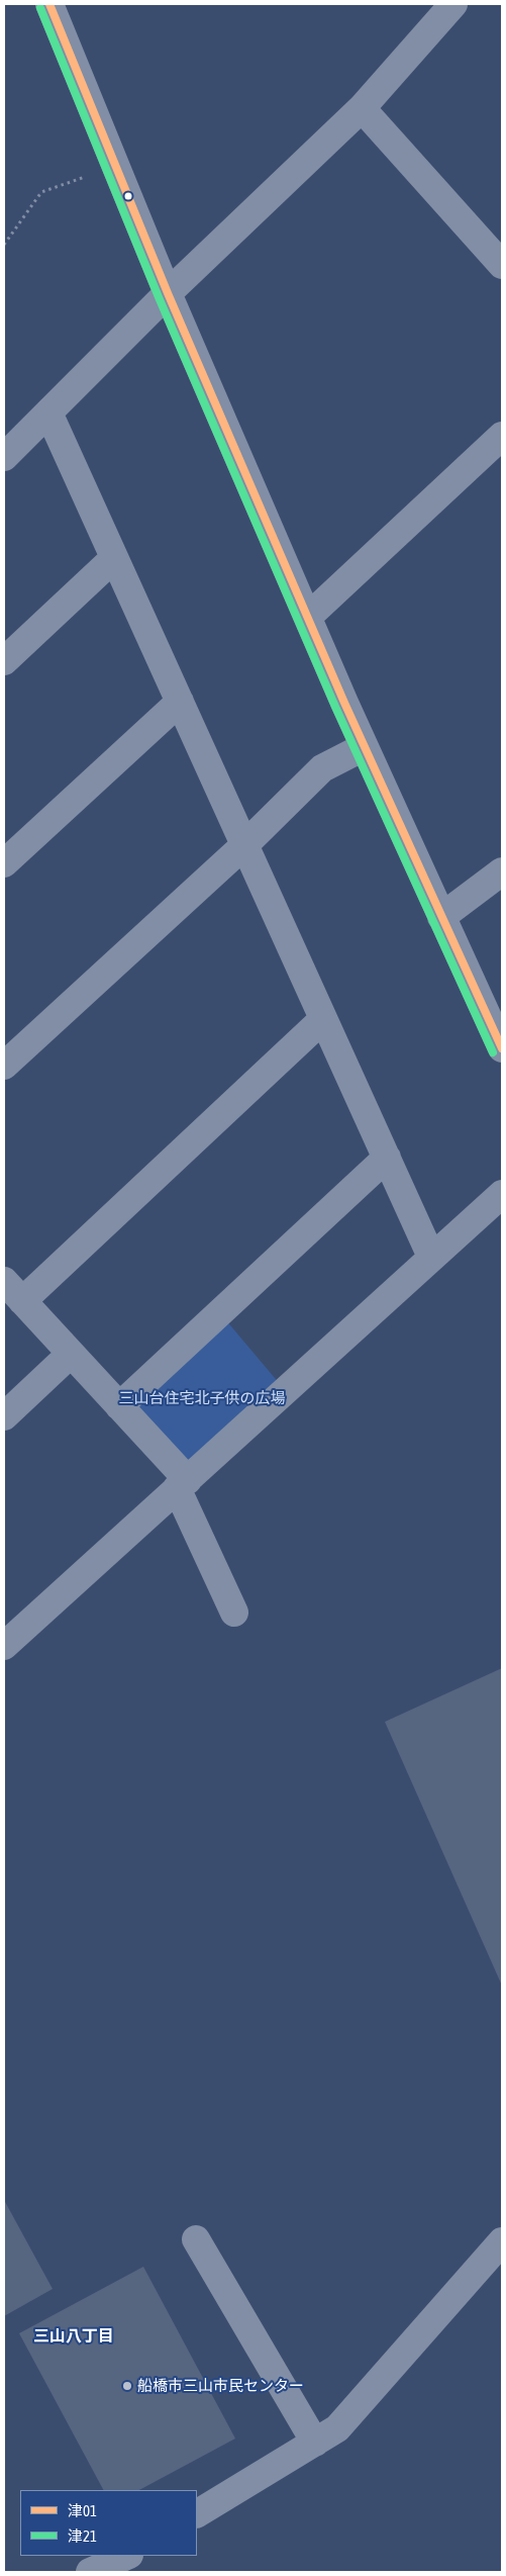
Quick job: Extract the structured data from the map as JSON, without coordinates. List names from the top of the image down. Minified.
{"districts":["三山八丁目"],"parks":["三山台住宅北子供の広場"],"places":["船橋市三山市民センター"],"lines":["transit line 津01","transit line 津21"],"legend":["津01","津21"]}
